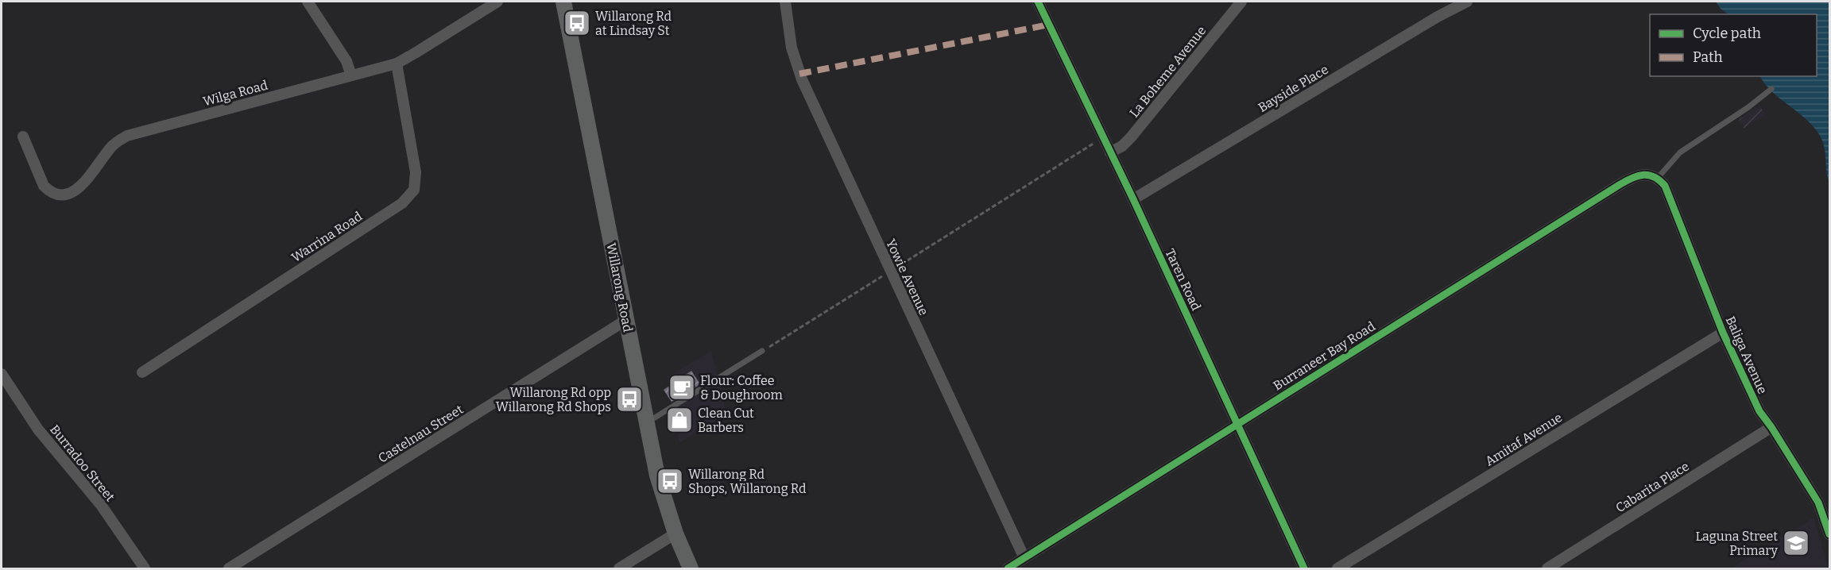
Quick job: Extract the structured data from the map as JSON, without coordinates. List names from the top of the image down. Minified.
{"streets":{"street":["La Boheme Avenue","Bayside Place","Wilga Road","Warrina Road","Yowie Avenue","Taren Road","Willarong Road","Baliga Avenue","Burraneer Bay Road","Castelnau Street","Amitaf Avenue","Burradoo Street","Cabarita Place"]},"crossings":[["La Boheme Avenue","Taren Road"],["Bayside Place","Taren Road"],["Wilga Road","Warrina Road"],["Yowie Avenue","Burraneer Bay Road"],["Taren Road","Burraneer Bay Road"],["Willarong Road","Castelnau Street"],["Baliga Avenue","Burraneer Bay Road"],["Baliga Avenue","Amitaf Avenue"],["Baliga Avenue","Cabarita Place"]],"places":{"bus stop":["Willarong Rd at Lindsay St","Willarong Rd opp Willarong Rd Shops","Willarong Rd Shops, Willarong Rd"],"cafe":["Flour: Coffee & Doughroom"],"shop":["Clean Cut Barbers"],"school or university":["Laguna Street Primary"]},"legend":["Cycle path","Path"]}
